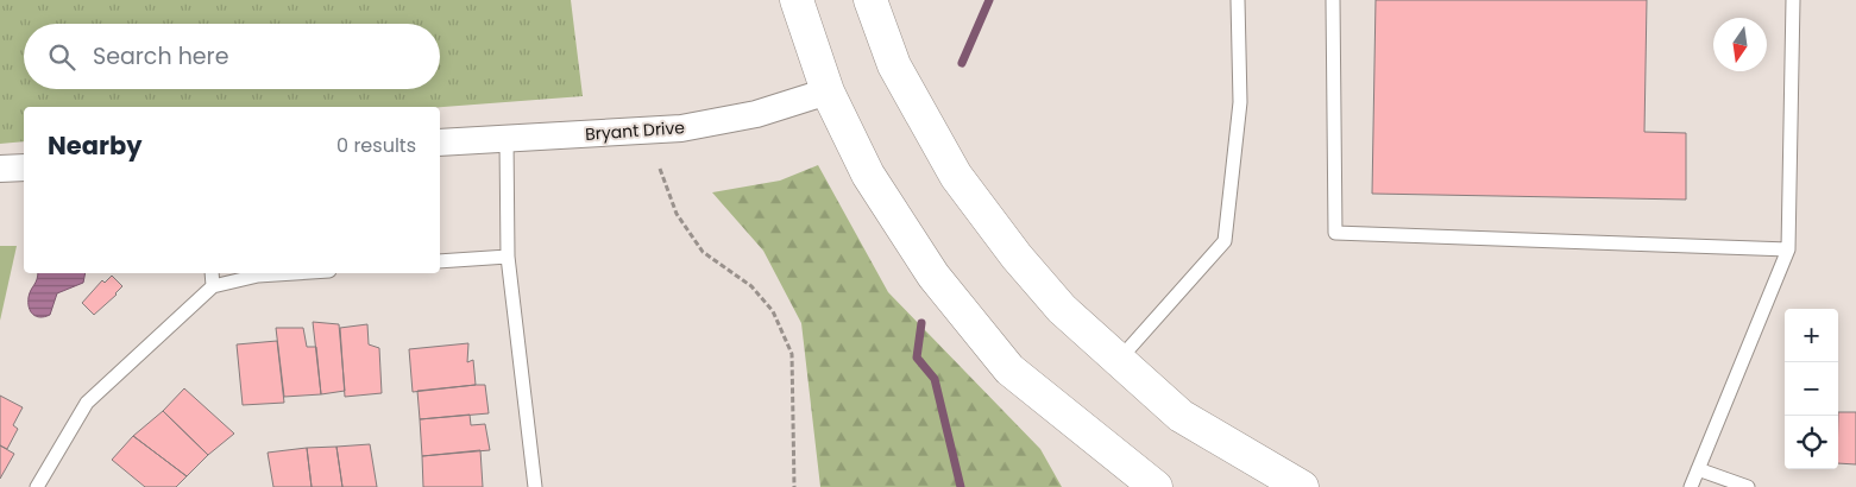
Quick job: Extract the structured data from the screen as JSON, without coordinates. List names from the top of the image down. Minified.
{"streets":{"street":["Bryant Drive"]},"north":"bottom","page":{"search":"Search here","heading":["Nearby","0 results"],"map_buttons":["+","−"]}}
